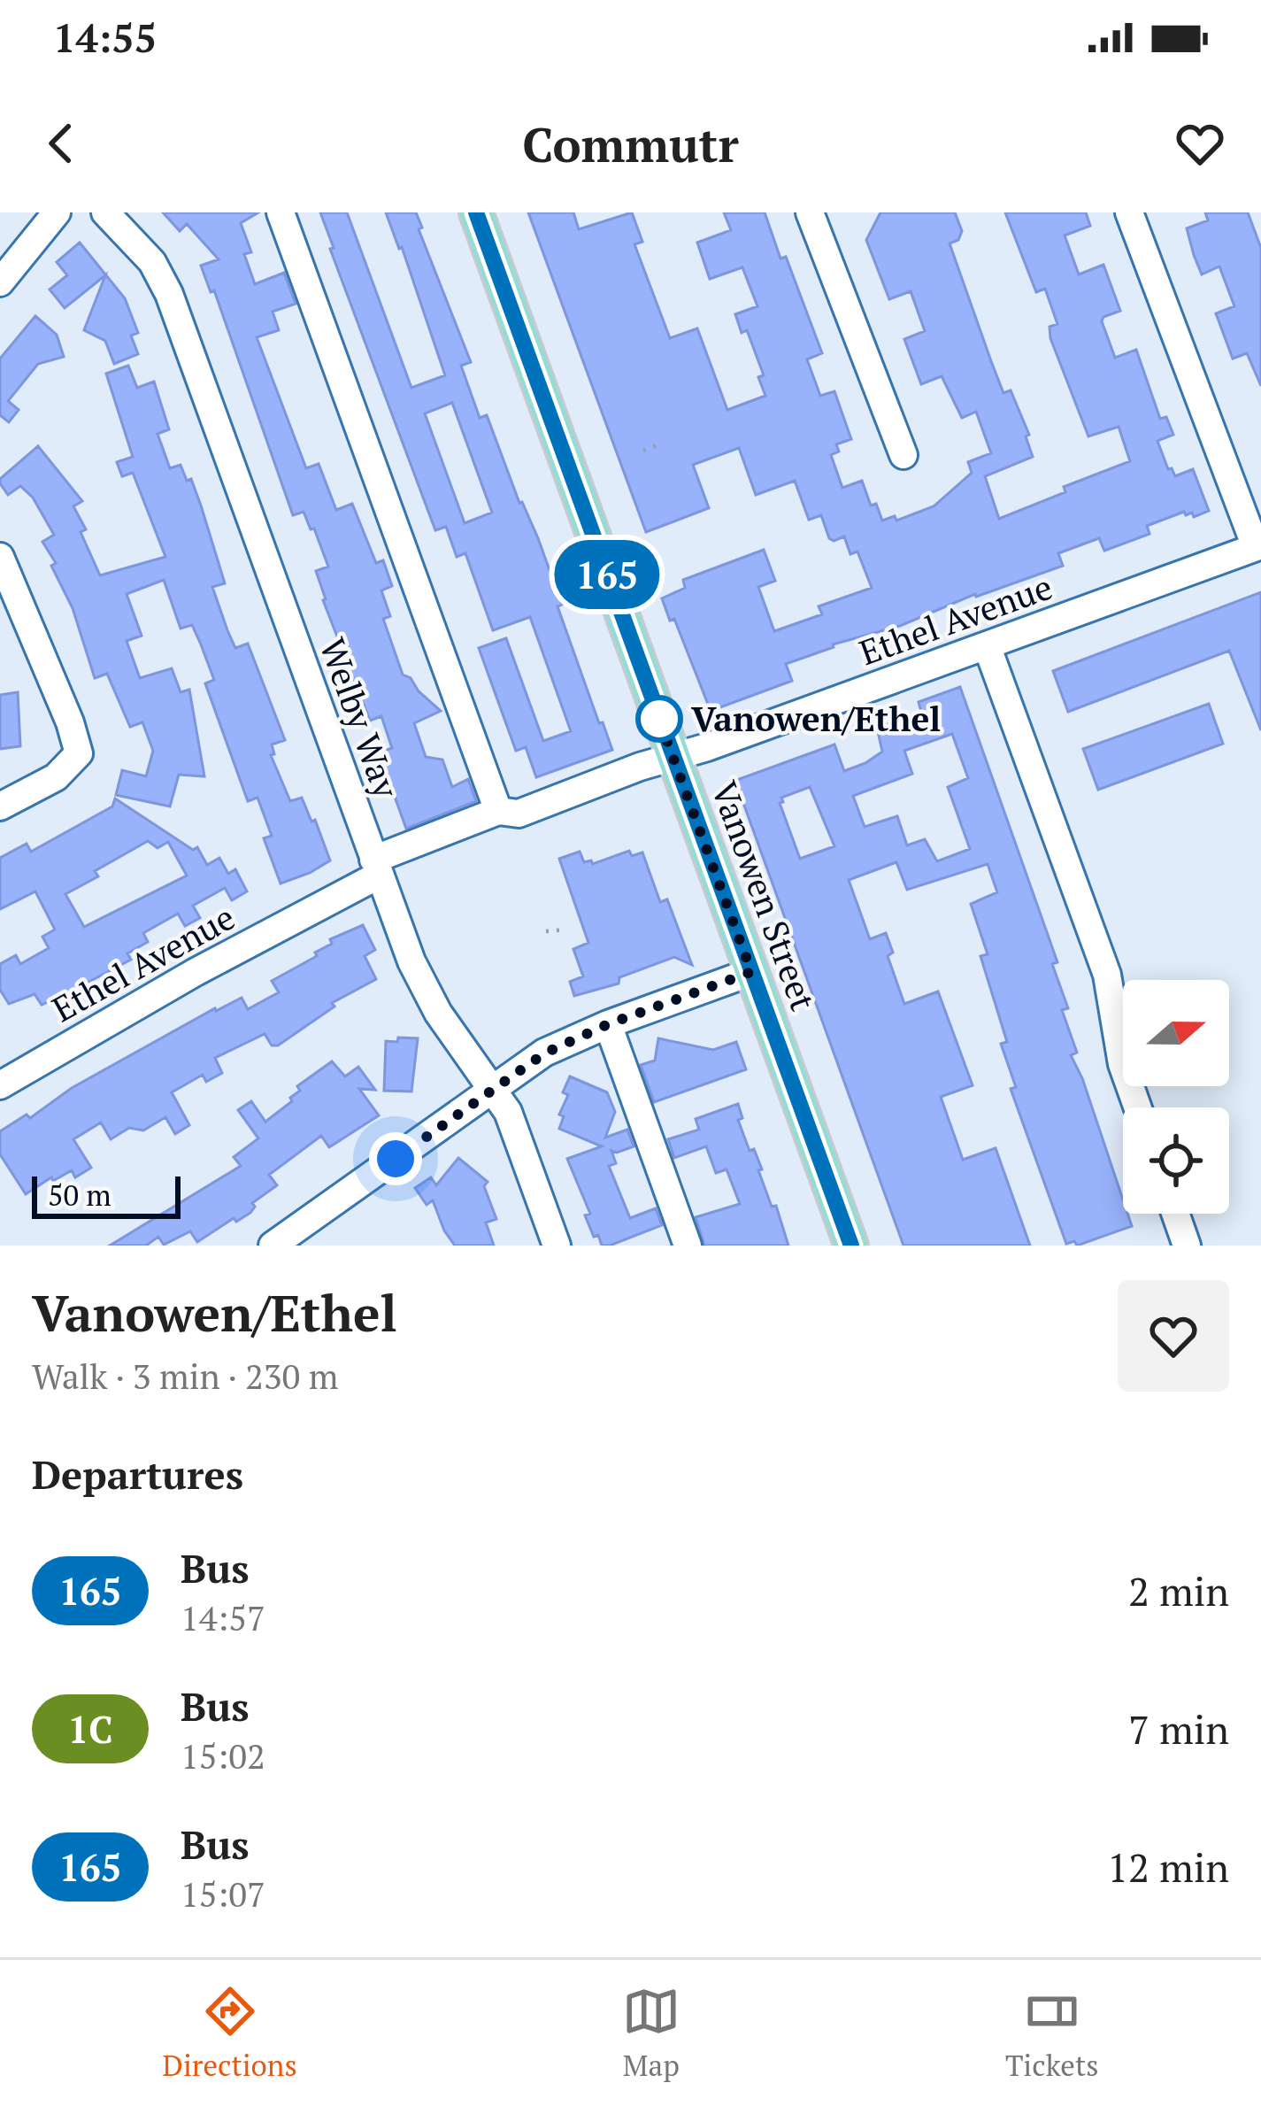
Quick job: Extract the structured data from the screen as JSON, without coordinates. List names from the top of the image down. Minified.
{"streets":{"main road":["Vanowen Street"],"street":["Ethel Avenue","Welby Way"]},"crossings":[["Ethel Avenue","Welby Way"],["Ethel Avenue","Vanowen Street"]],"places":["Vanowen/Ethel"],"lines":["bus line 165"],"scale_bar":"50 m","north":"right","page":{"status":"14:55","header":"Commutr","on_map":"165","scale":"50 m","heading":[["Vanowen/Ethel","Walk · 3 min · 230 m"],"Departures"],"list":[{"mark":"165","name":"Bus","note":"14:57","value":"2 min"},{"mark":"1C","name":"Bus","note":"15:02","value":"7 min"},{"mark":"165","name":"Bus","note":"15:07","value":"12 min"}],"tabs":["Directions","Map","Tickets"]}}
